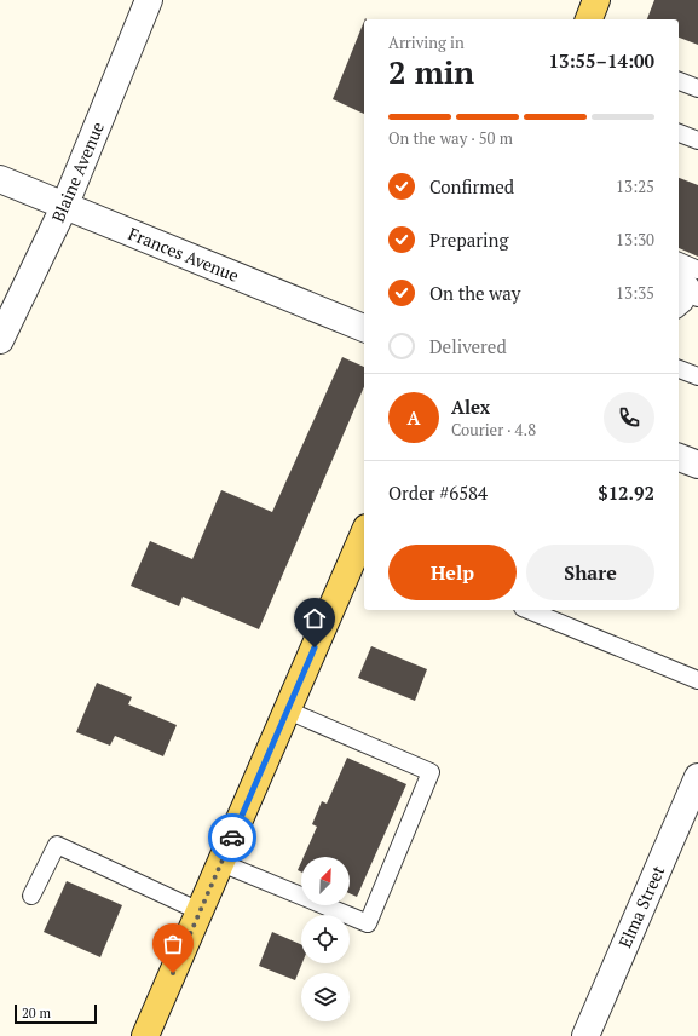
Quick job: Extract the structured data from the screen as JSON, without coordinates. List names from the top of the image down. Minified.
{"streets":{"street":["Blaine Avenue","Frances Avenue","Elma Street"]},"crossings":[["Blaine Avenue","Frances Avenue"]],"scale_bar":"20 m","north":"top right","page":{"heading":["2 min","Arriving in","13:55–14:00"],"panel":["Alex","Courier · 4.8","Order #6584","$12.92"],"bar":"On the way · 50 m","list":[["Confirmed","13:25"],["Preparing","13:30"],["On the way","13:35"],"Delivered"],"round":"A","buttons":["Help","Share"],"scale":"20 m"}}
